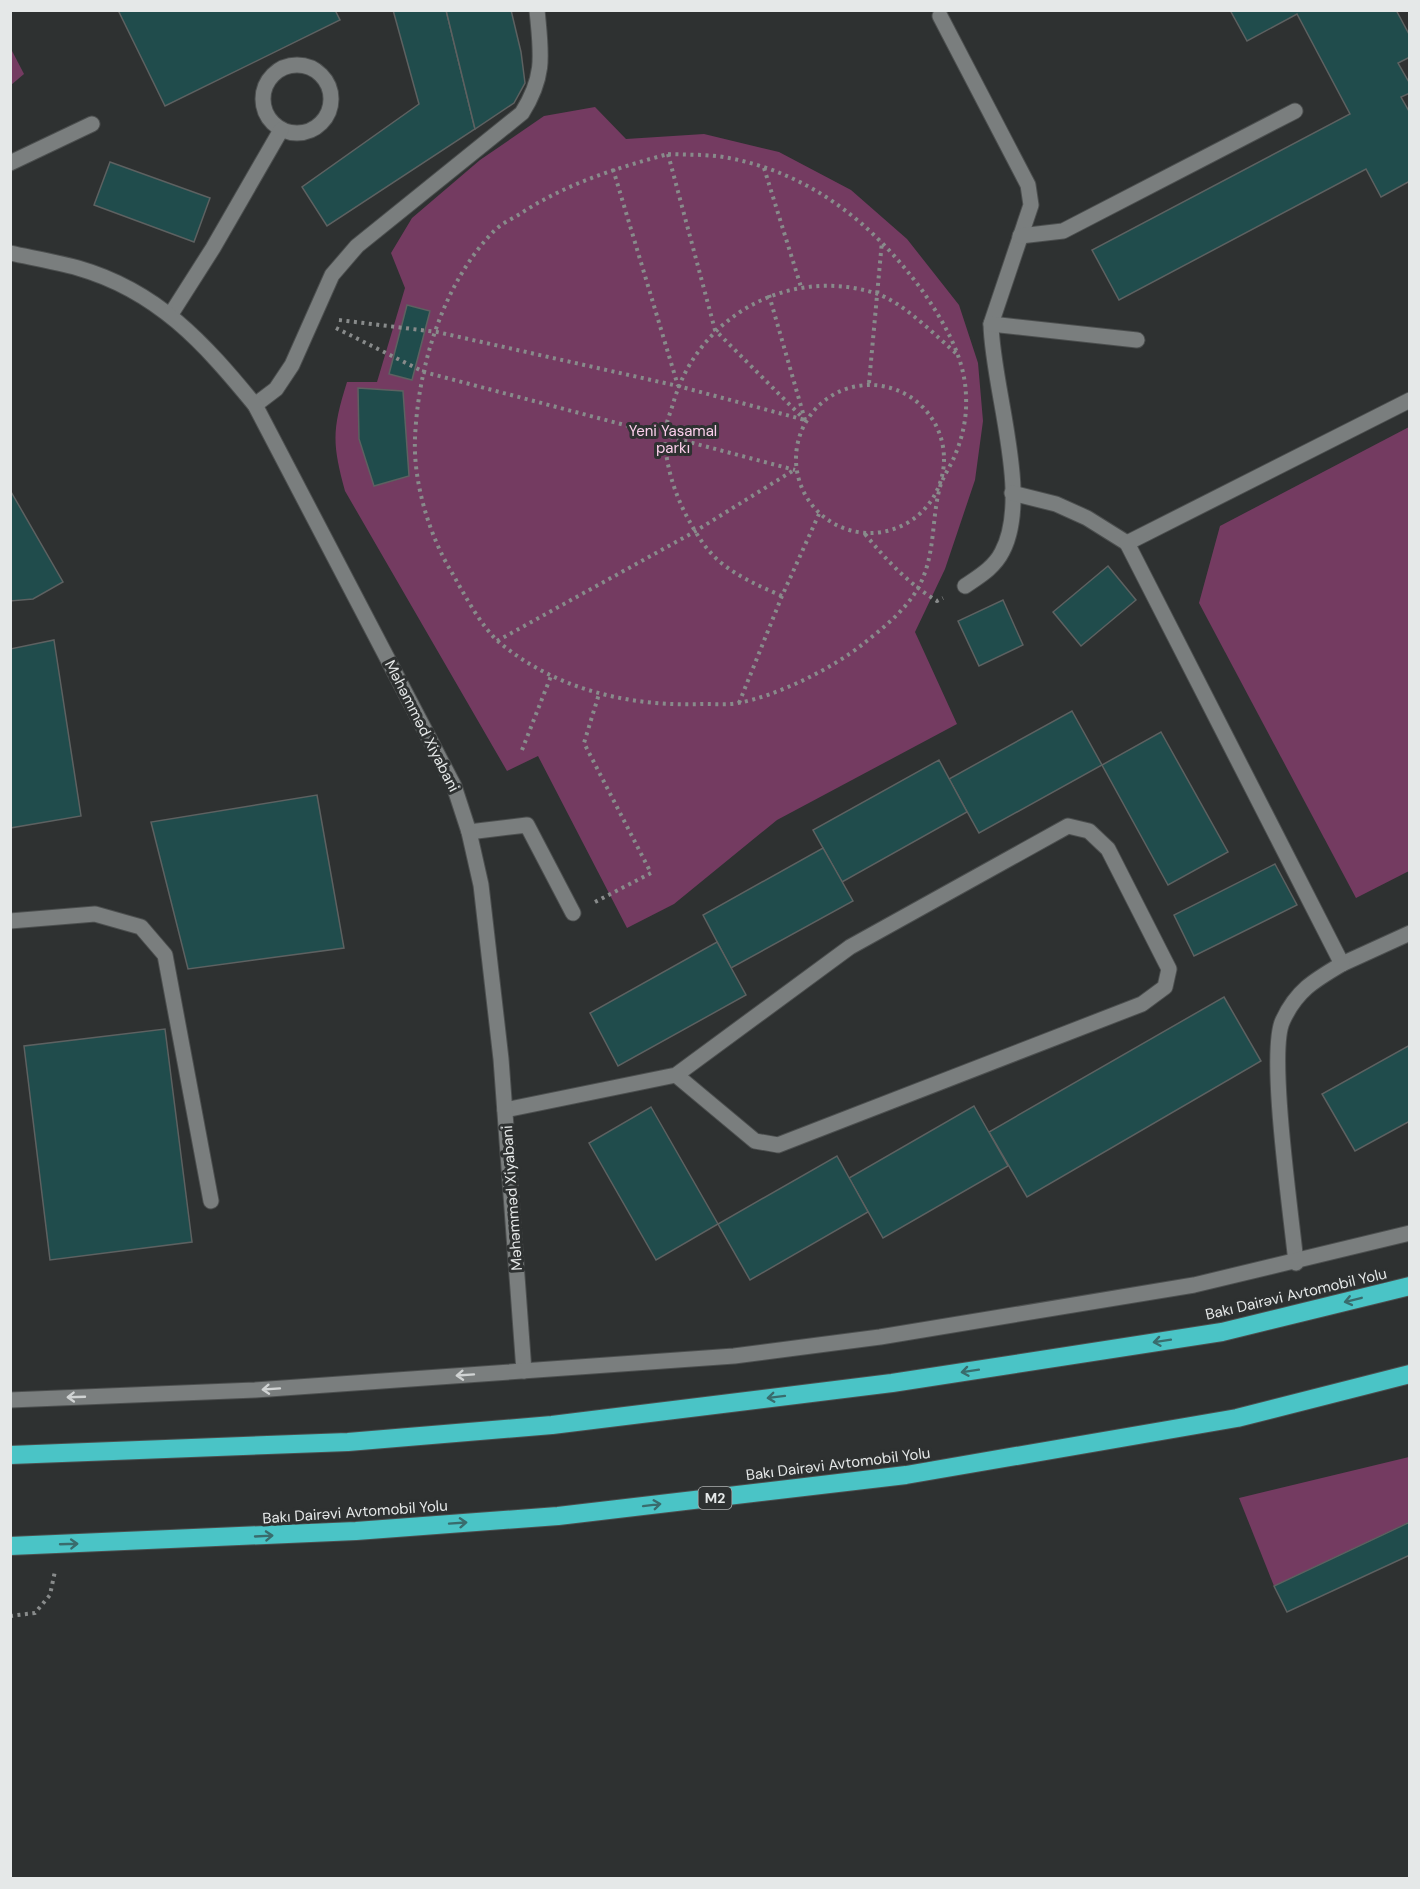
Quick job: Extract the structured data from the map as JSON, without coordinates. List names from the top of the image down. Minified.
{"streets":{"highway":["Bakı Dairəvi Avtomobil Yolu","M2"],"main road":["Məhəmməd Xiyabani"]},"parks":["Yeni Yasamal parkı"]}
